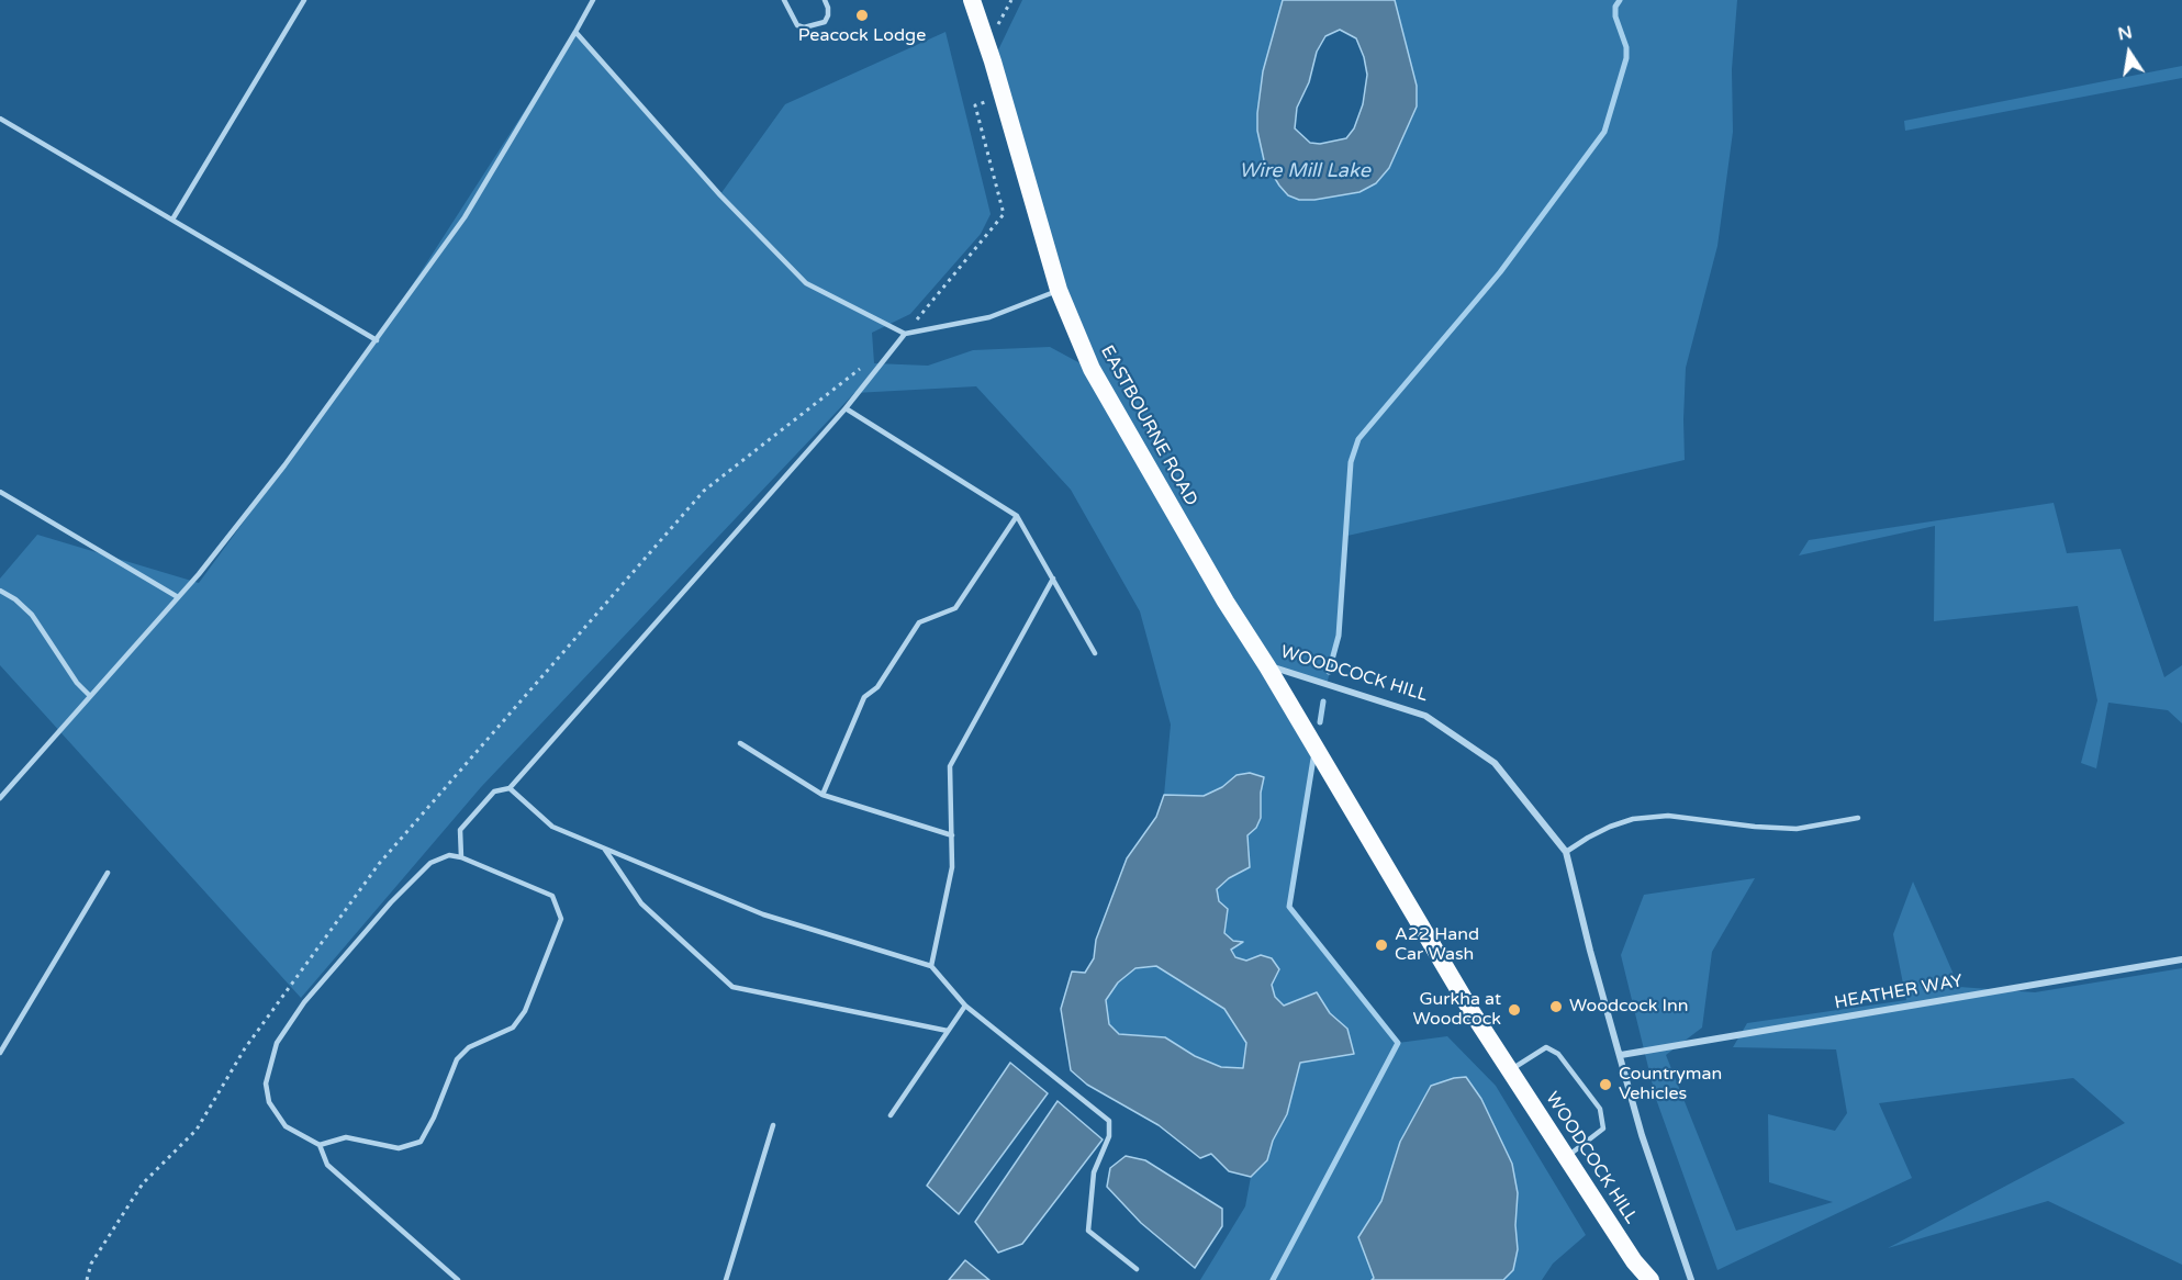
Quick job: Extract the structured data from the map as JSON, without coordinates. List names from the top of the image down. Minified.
{"streets":{"highway":["EASTBOURNE ROAD","WOODCOCK HILL"],"street":["HEATHER WAY"]},"crossings":[["EASTBOURNE ROAD","WOODCOCK HILL"],["WOODCOCK HILL","HEATHER WAY"]],"water":["Wire Mill Lake"],"places":["Peacock Lodge","A22 Hand Car Wash","Woodcock Inn","Gurkha at Woodcock","Countryman Vehicles"],"north":"top"}
